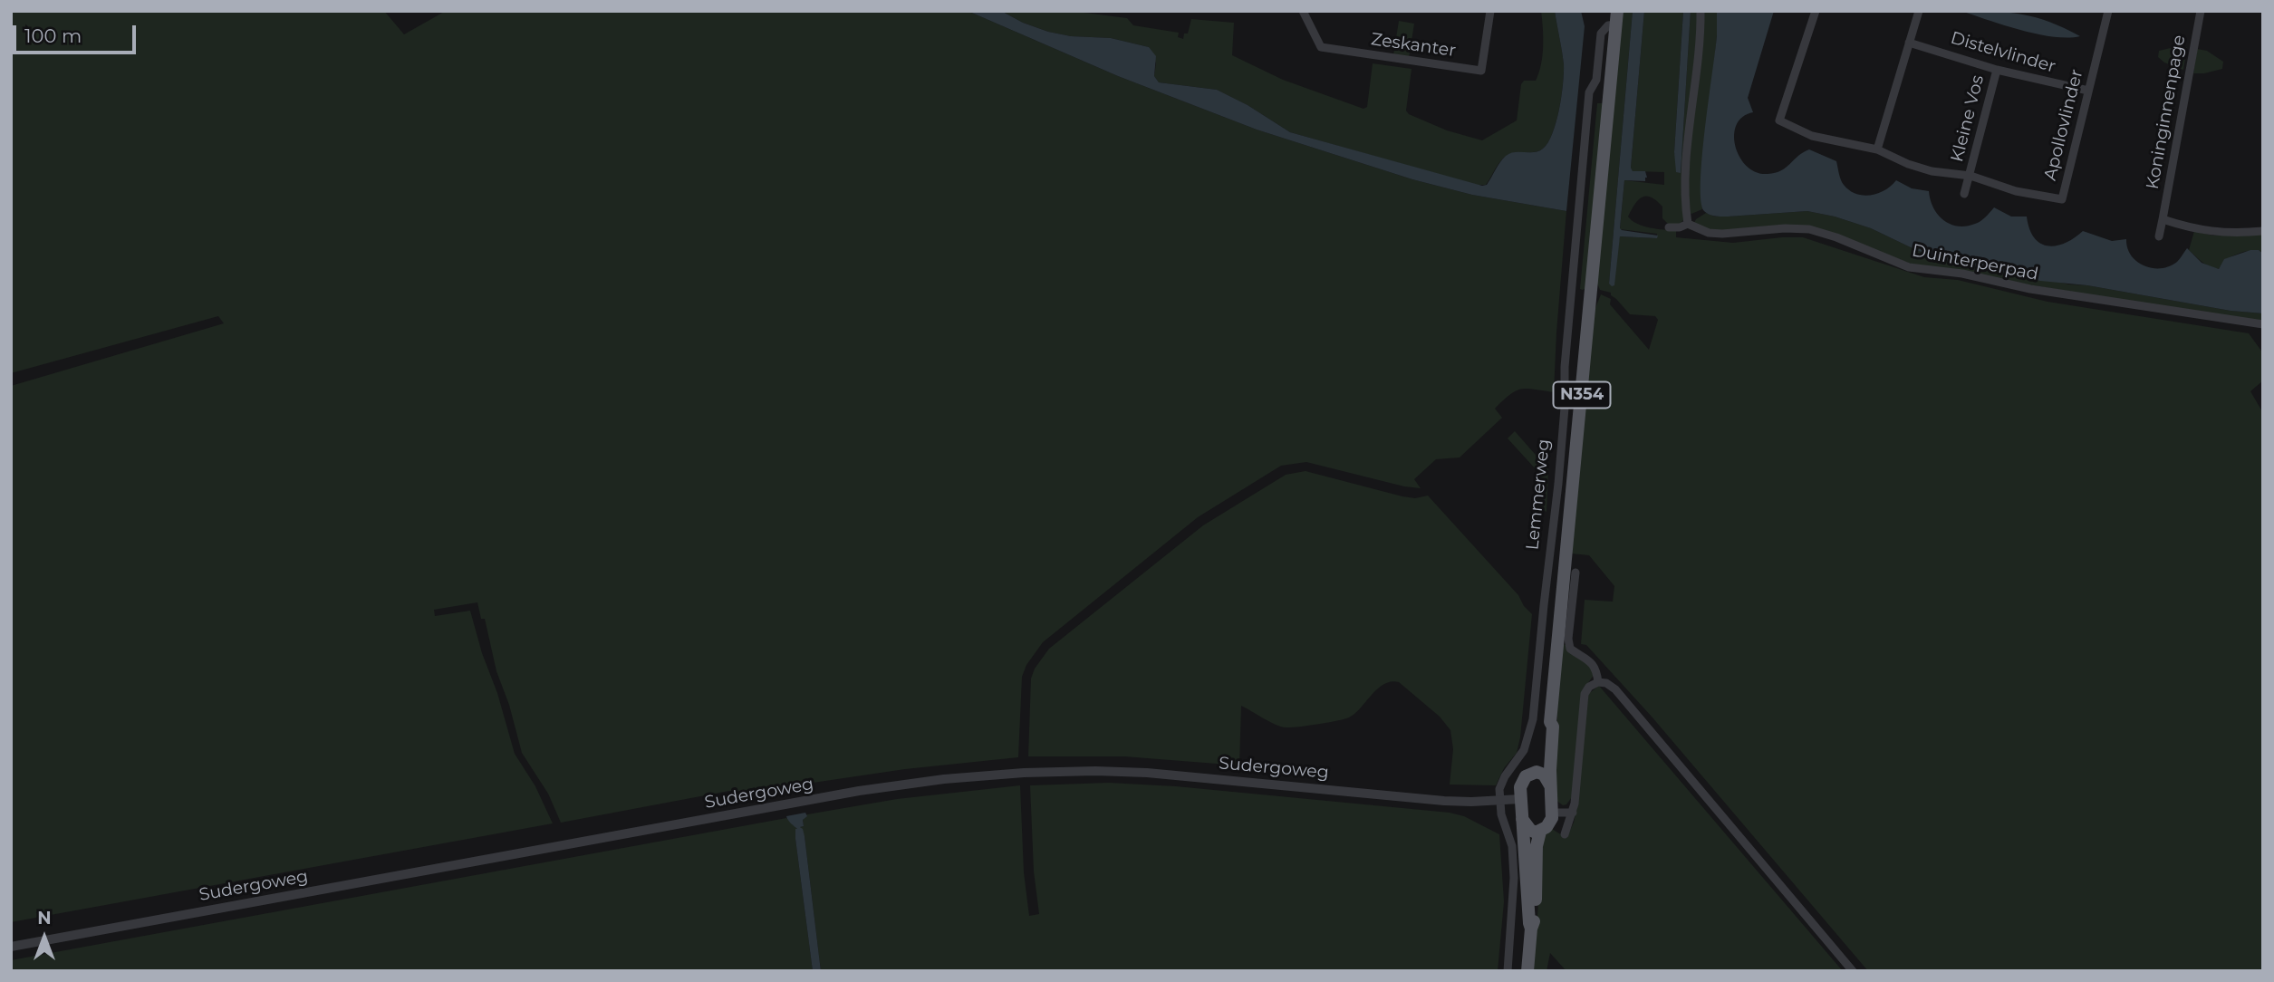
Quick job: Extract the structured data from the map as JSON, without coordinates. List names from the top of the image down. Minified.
{"streets":{"main road":["N354","Lemmerweg"],"street":["Zeskanter","Distelvlinder","Koninginnenpage","Kleine Vos","Apollovlinder","Duinterperpad","Sudergoweg"]},"crossings":[["Distelvlinder","Kleine Vos"],["Distelvlinder","Apollovlinder"],["Kleine Vos","Apollovlinder"],["N354","Lemmerweg"],["N354","Sudergoweg"],["Lemmerweg","Sudergoweg"]],"scale_bar":"100 m","north":"top"}
